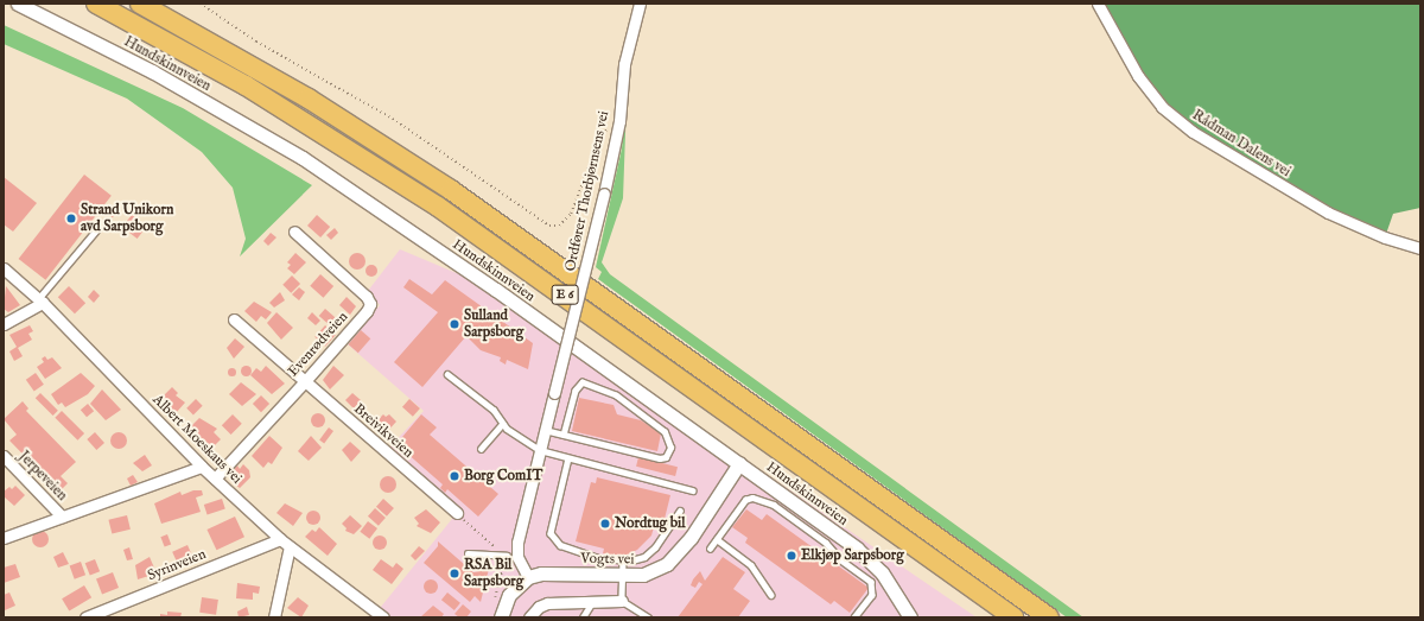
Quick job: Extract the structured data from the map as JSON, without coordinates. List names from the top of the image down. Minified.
{"streets":{"highway":["E 6"],"street":["Hundskinnveien","Rådman Dalens vei","Ordfører Thorbjørnsens vei","Evenrødveien","Breivikveien","Albert Moeskaus vei","Jerpeveien","Vogts vei","Syrinveien"]},"crossings":[["Hundskinnveien","Vogts vei"],["Ordfører Thorbjørnsens vei","Vogts vei"],["Evenrødveien","Breivikveien"],["Evenrødveien","Albert Moeskaus vei"],["Albert Moeskaus vei","Syrinveien"]],"places":["Strand Unikorn avd Sarpsborg","Sulland Sarpsborg","Borg ComIT","Nordtug bil","Elkjøp Sarpsborg","RSA Bil Sarpsborg"]}
